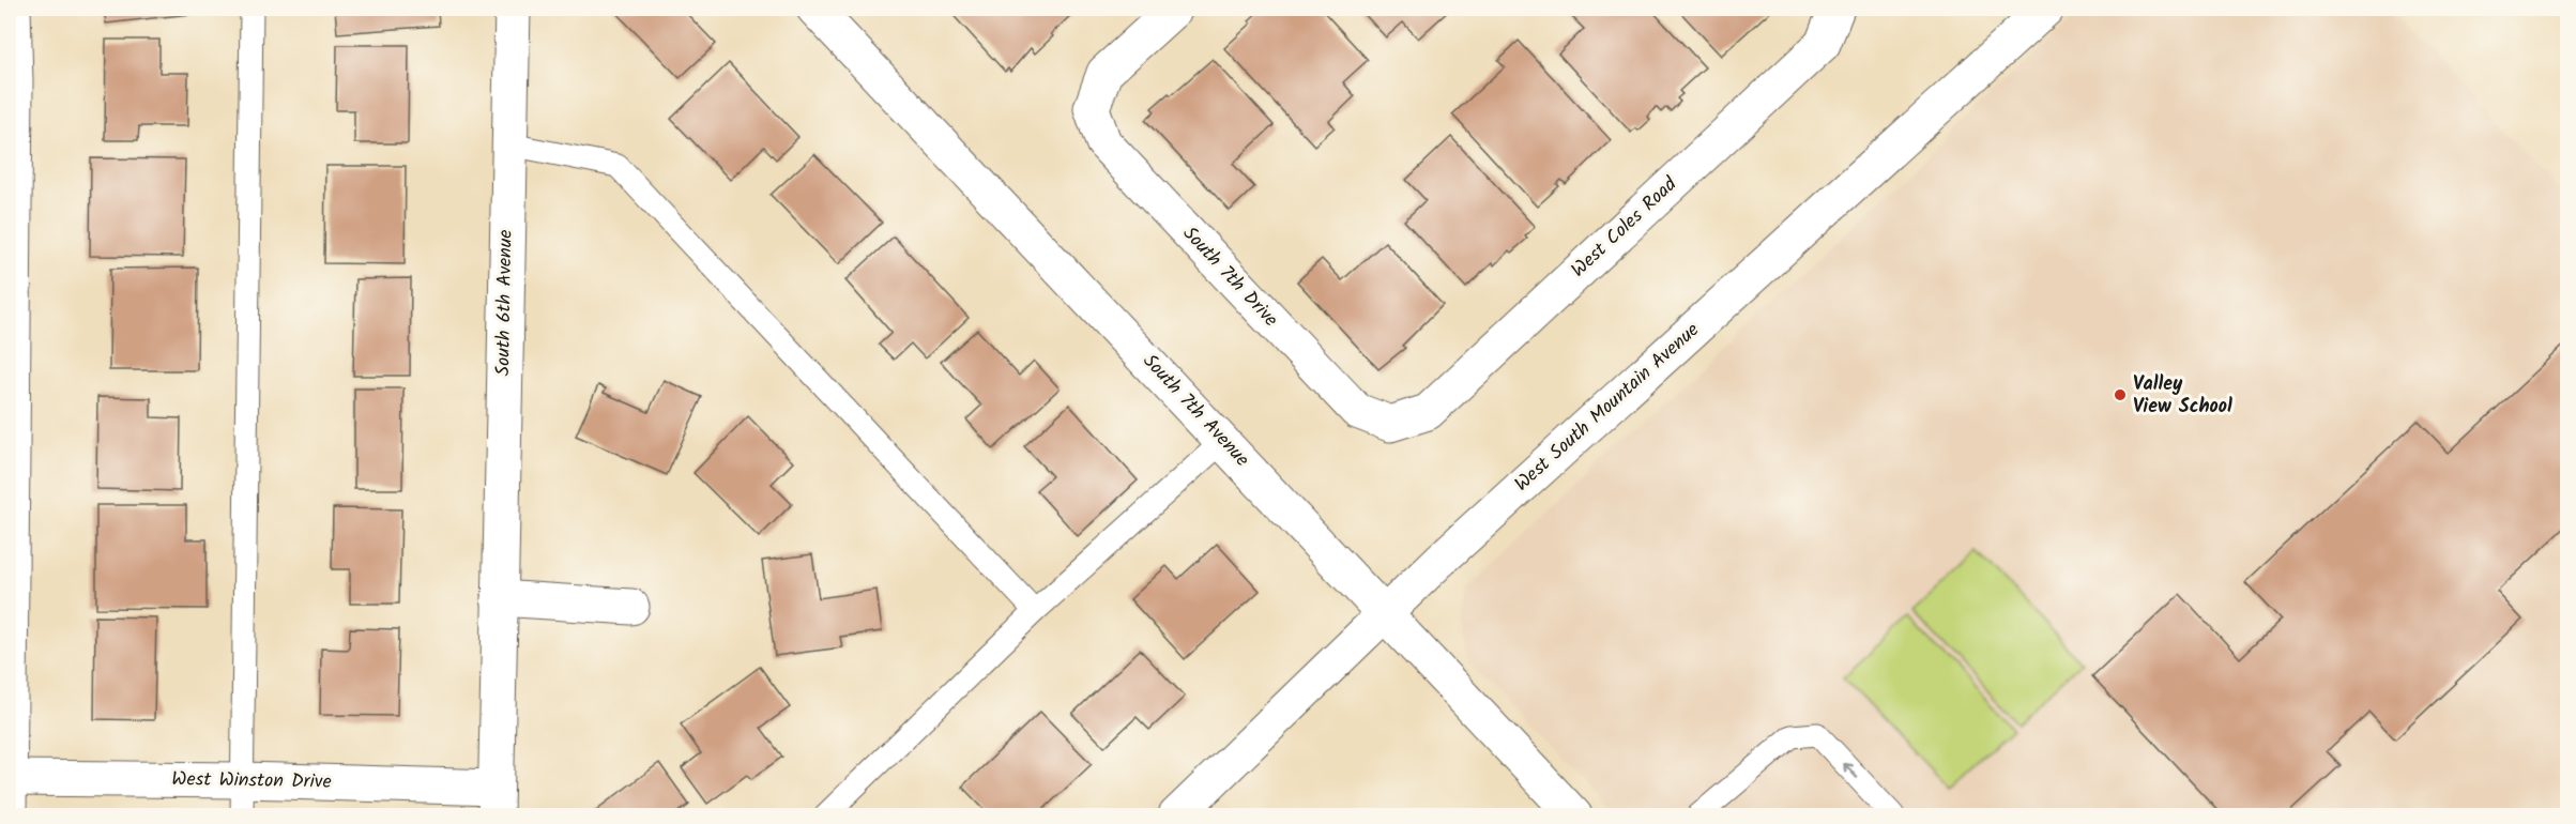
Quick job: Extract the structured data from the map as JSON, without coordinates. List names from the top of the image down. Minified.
{"streets":{"street":["West Coles Road","South 7th Drive","South 6th Avenue","West South Mountain Avenue","South 7th Avenue","West Winston Drive"]},"crossings":[["West Coles Road","South 7th Drive"],["South 6th Avenue","West Winston Drive"],["West South Mountain Avenue","South 7th Avenue"]],"places":["Valley View School"]}
